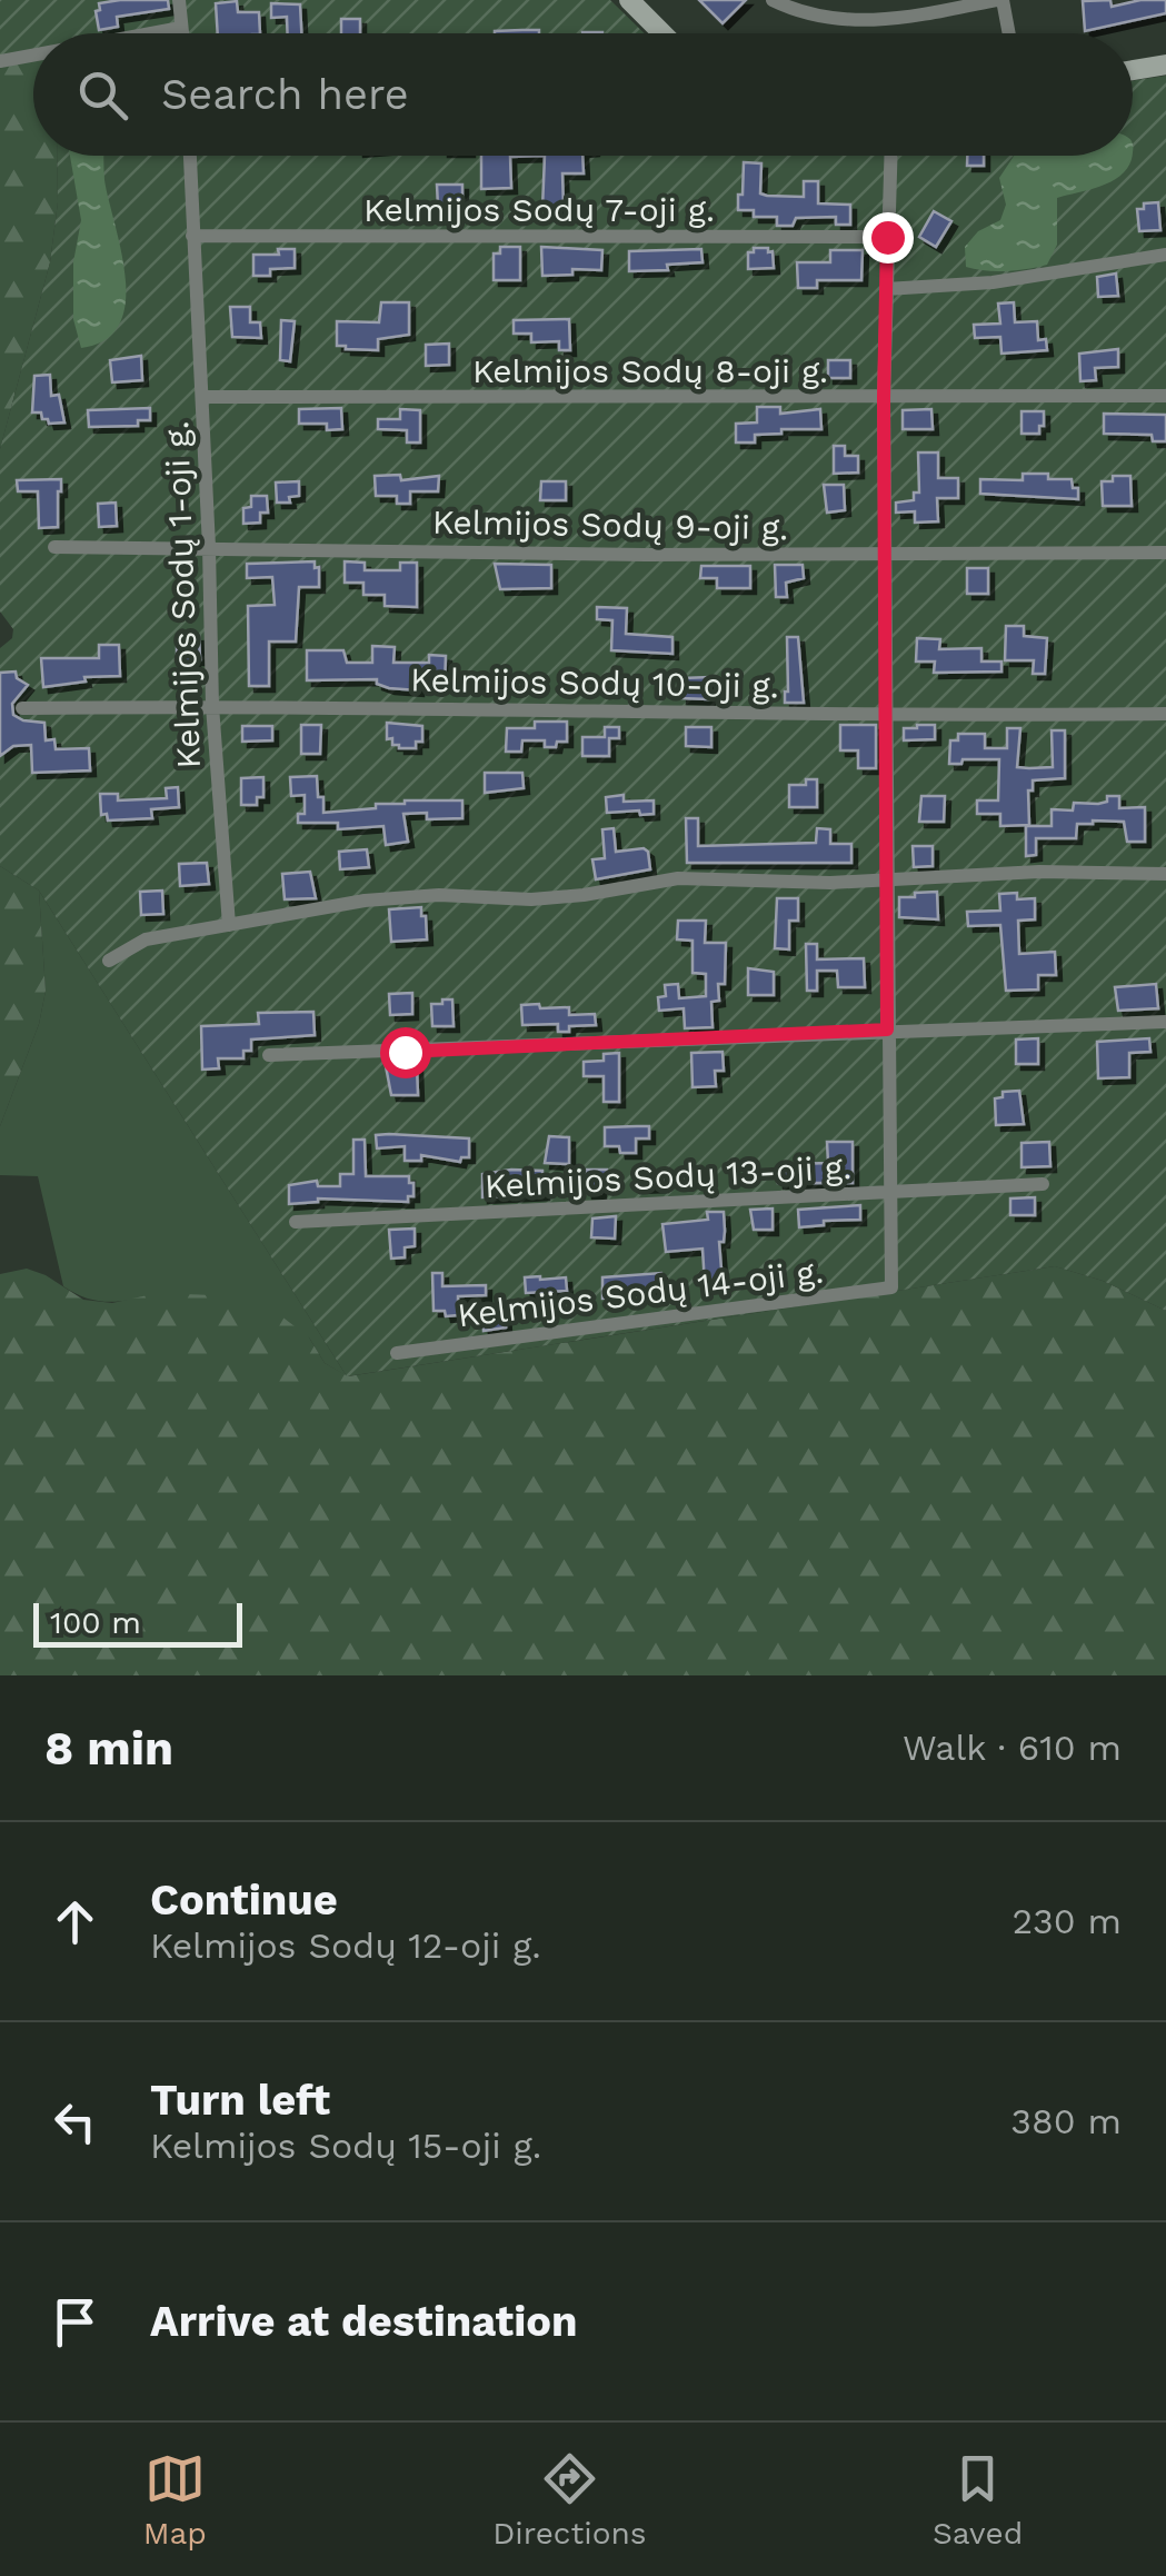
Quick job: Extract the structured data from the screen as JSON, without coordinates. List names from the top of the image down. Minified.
{"streets":{"street":["Kelmijos Sodų 7-oji g.","Kelmijos Sodų 8-oji g.","Kelmijos Sodų 9-oji g.","Kelmijos Sodų 1-oji g.","Kelmijos Sodų 10-oji g.","Kelmijos Sodų 13-oji g.","Kelmijos Sodų 14-oji g."]},"crossings":[["Kelmijos Sodų 7-oji g.","Kelmijos Sodų 1-oji g."],["Kelmijos Sodų 8-oji g.","Kelmijos Sodų 1-oji g."],["Kelmijos Sodų 9-oji g.","Kelmijos Sodų 1-oji g."],["Kelmijos Sodų 1-oji g.","Kelmijos Sodų 10-oji g."],["Kelmijos Sodų 13-oji g.","Kelmijos Sodų 14-oji g."]],"scale_bar":"100 m","page":{"search":"Search here","scale":"100 m","heading":["8 min","Walk · 610 m"],"list":[["Continue","Kelmijos Sodų 12-oji g.","230 m"],["Turn left","Kelmijos Sodų 15-oji g.","380 m"],"Arrive at destination"],"nav":["Map","Directions","Saved"]}}
